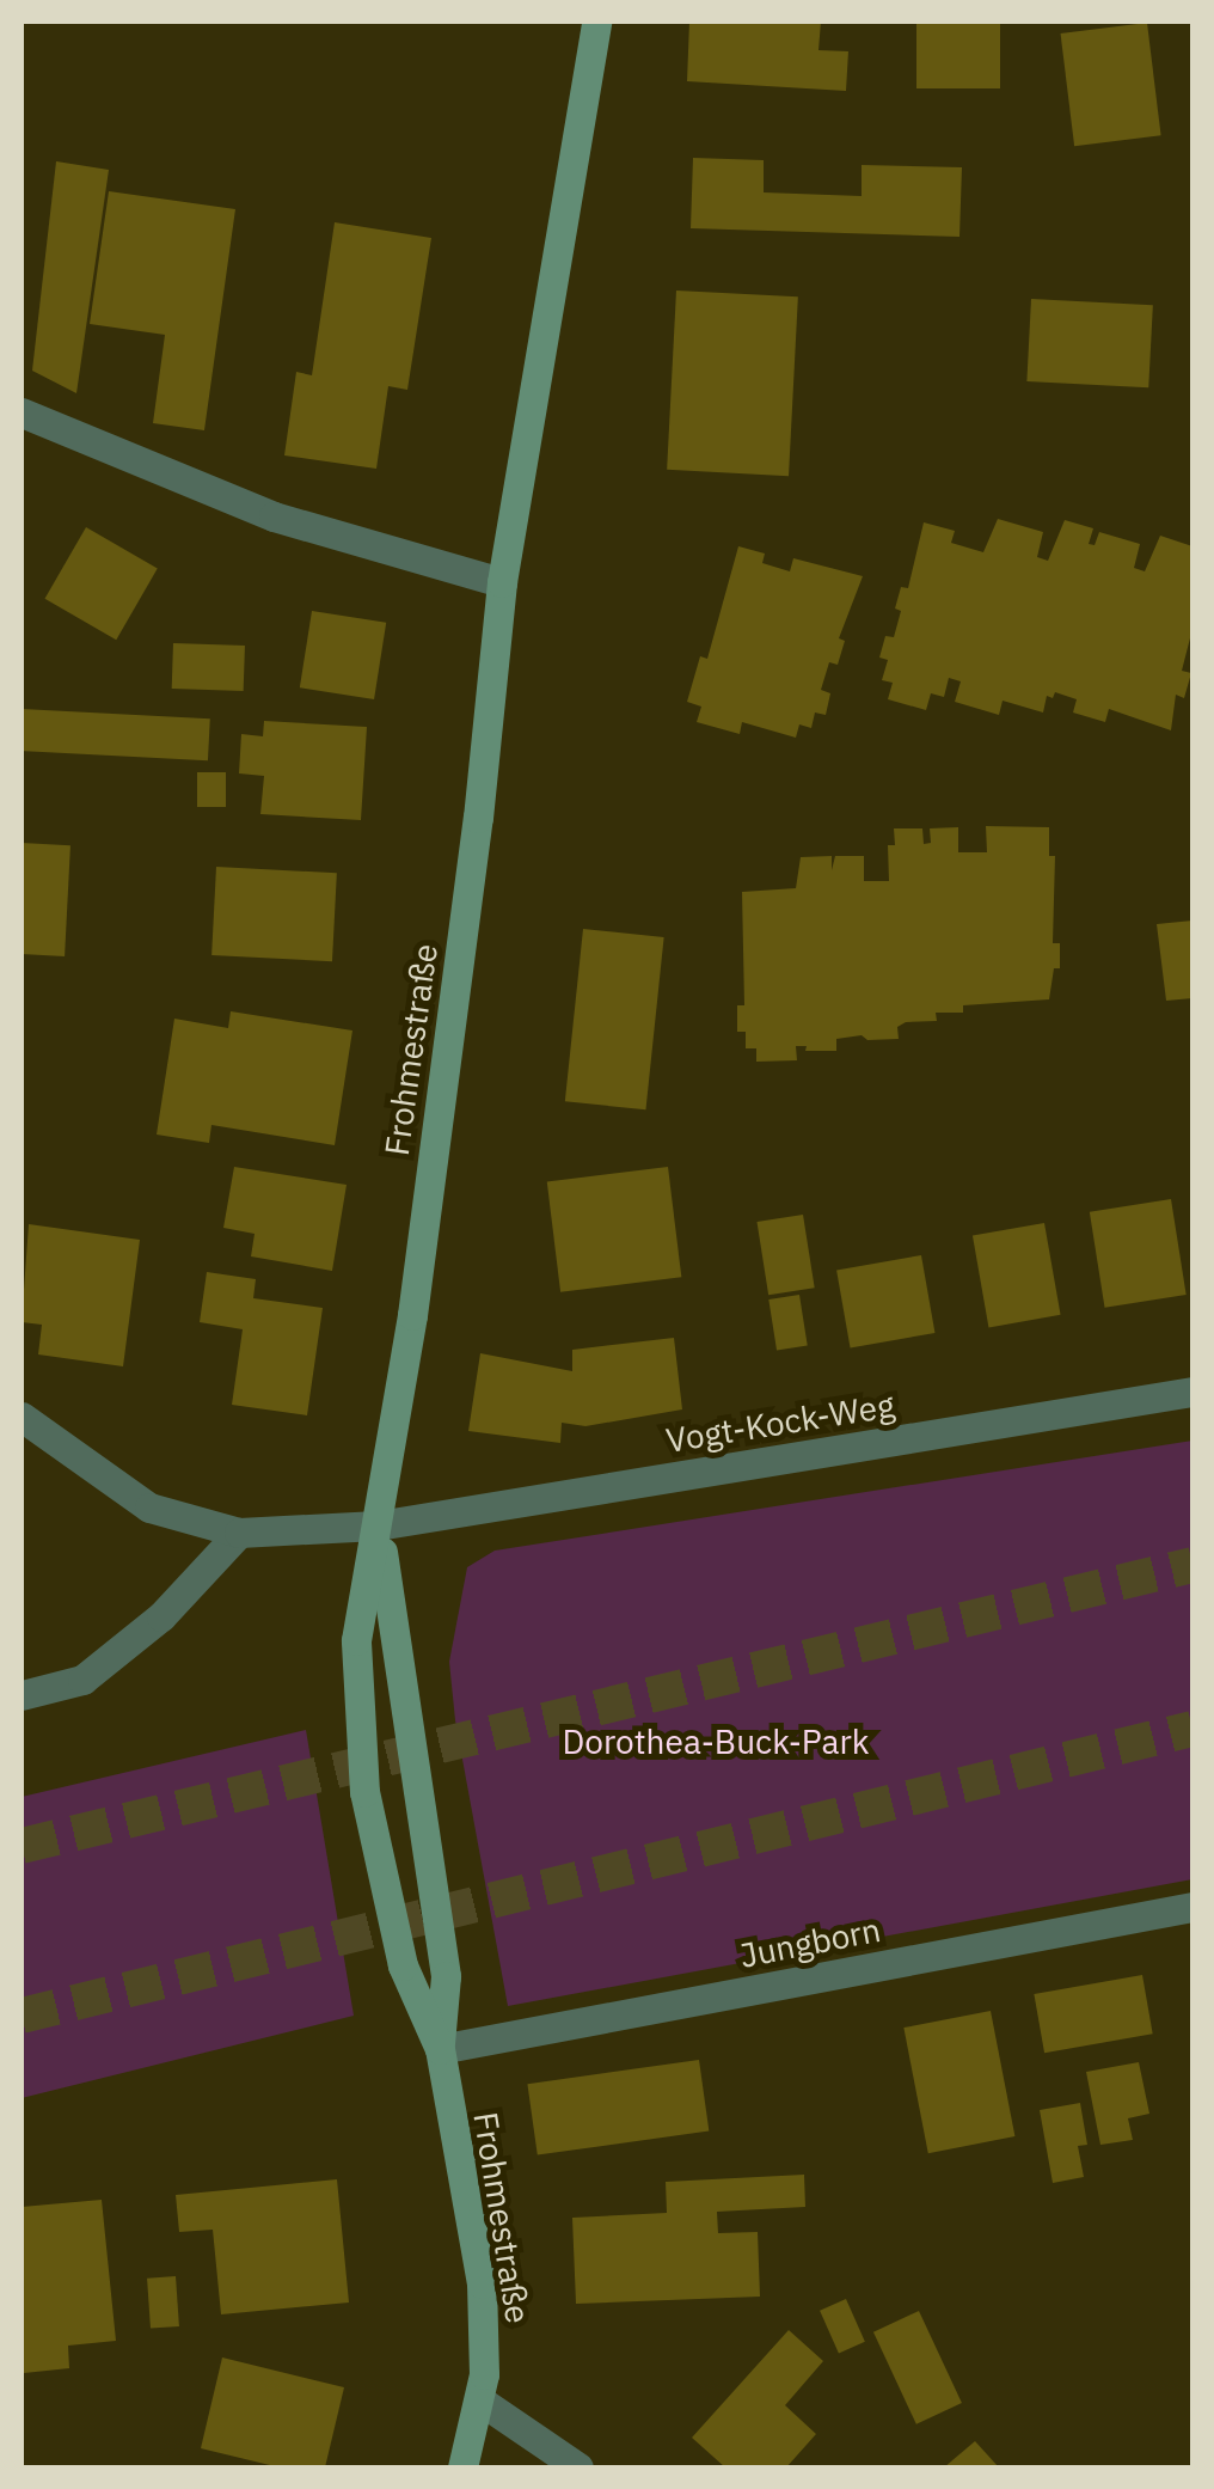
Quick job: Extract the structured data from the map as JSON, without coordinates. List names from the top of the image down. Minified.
{"streets":{"street":["Frohmestraße","Vogt-Kock-Weg","Jungborn"]},"crossings":[["Frohmestraße","Vogt-Kock-Weg"],["Frohmestraße","Jungborn"]],"parks":["Dorothea-Buck-Park"]}
